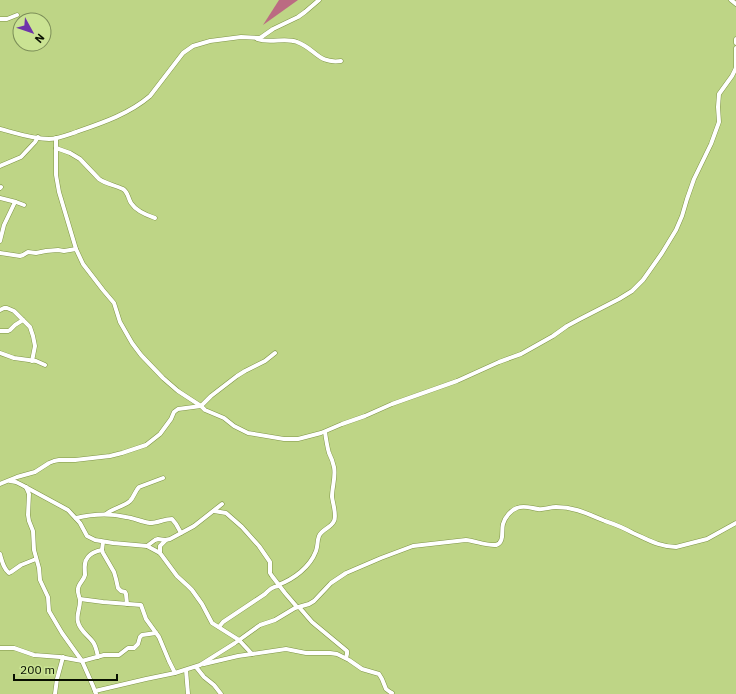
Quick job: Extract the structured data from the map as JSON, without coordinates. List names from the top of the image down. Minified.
{"scale_bar":"200 m","north":"bottom right"}
